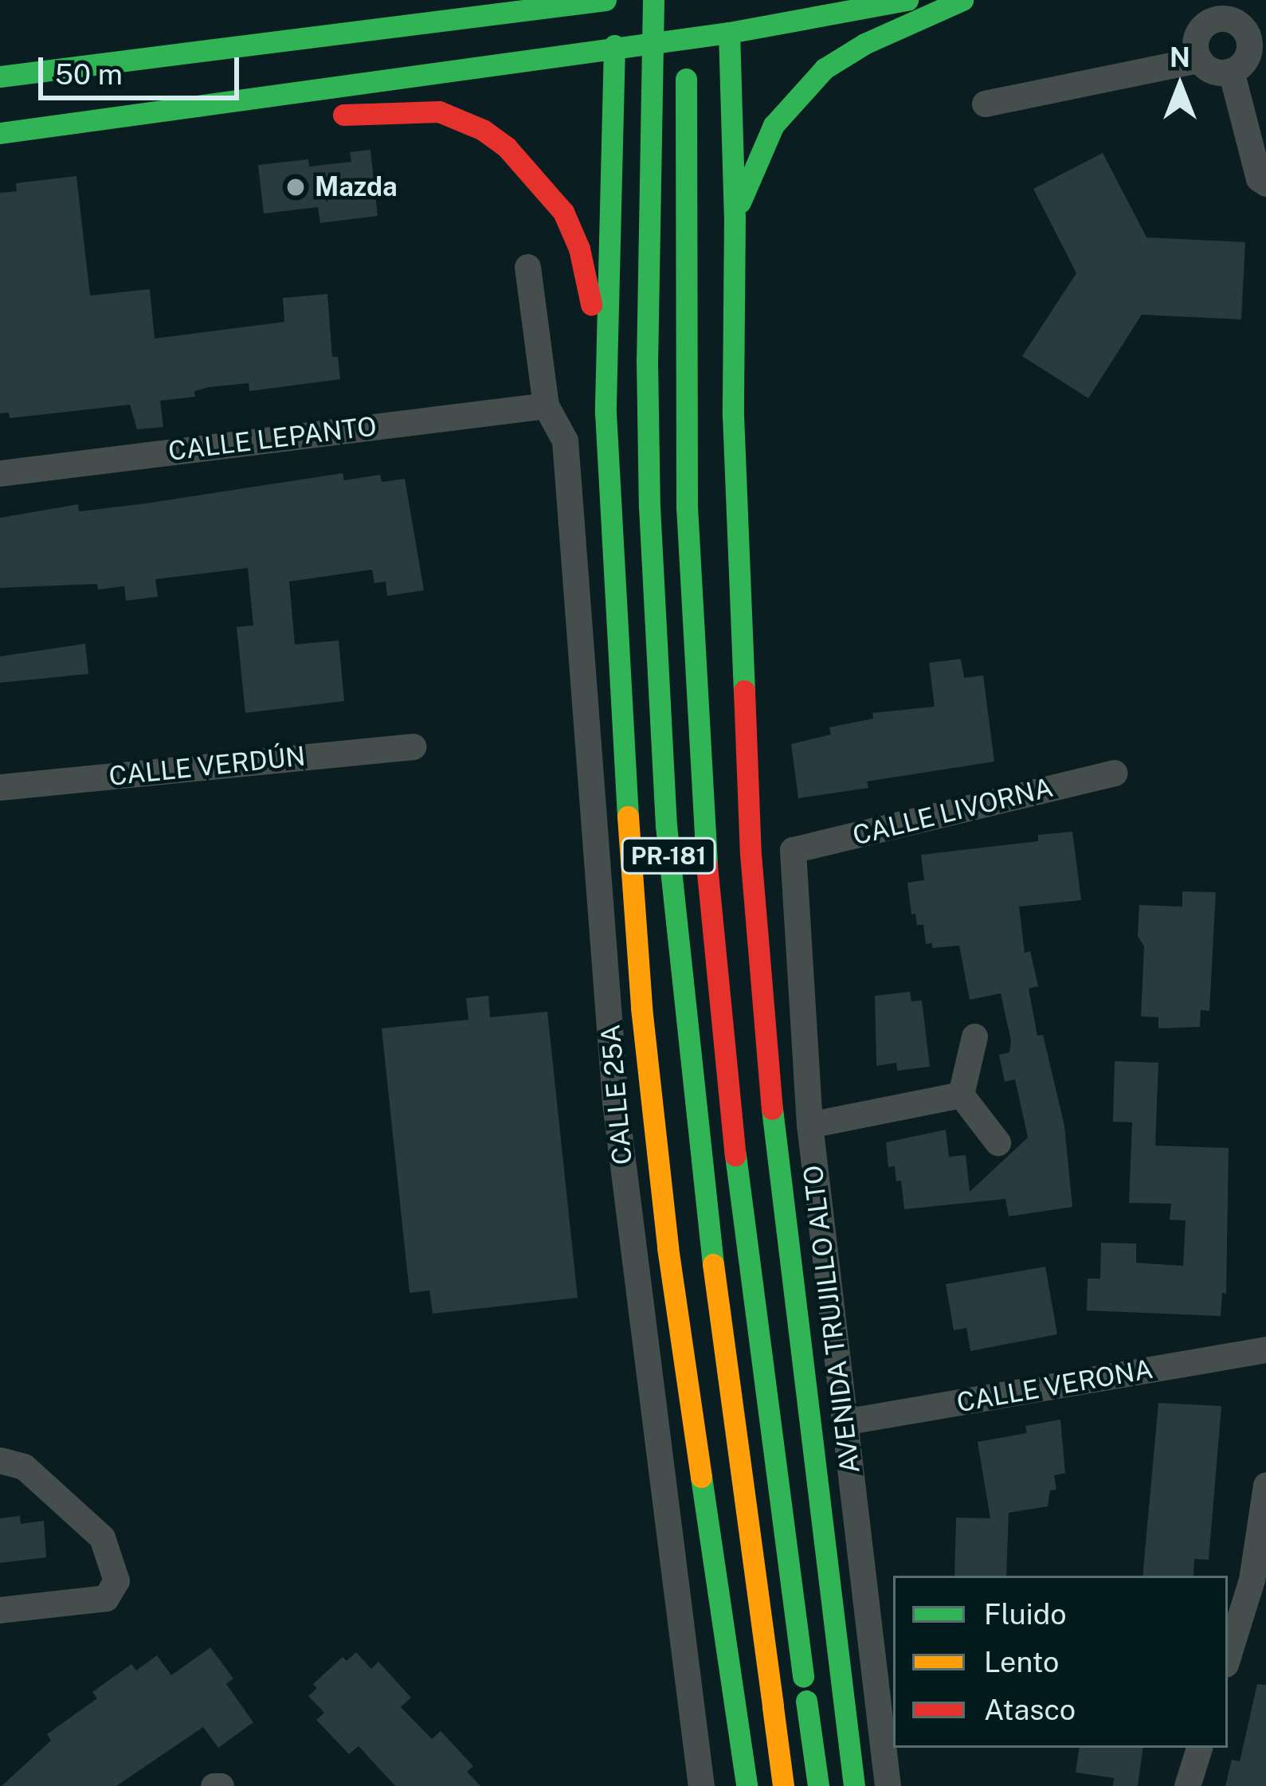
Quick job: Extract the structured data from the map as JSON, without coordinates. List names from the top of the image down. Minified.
{"streets":{"highway":["PR-181"],"street":["CALLE LEPANTO","CALLE VERDÚN","CALLE LIVORNA","CALLE 25A","AVENIDA TRUJILLO ALTO","CALLE VERONA"]},"crossings":[["CALLE LEPANTO","CALLE 25A"],["CALLE LIVORNA","AVENIDA TRUJILLO ALTO"],["AVENIDA TRUJILLO ALTO","CALLE VERONA"]],"places":["Mazda"],"legend":["Fluido","Lento","Atasco"],"scale_bar":"50 m","north":"top"}
